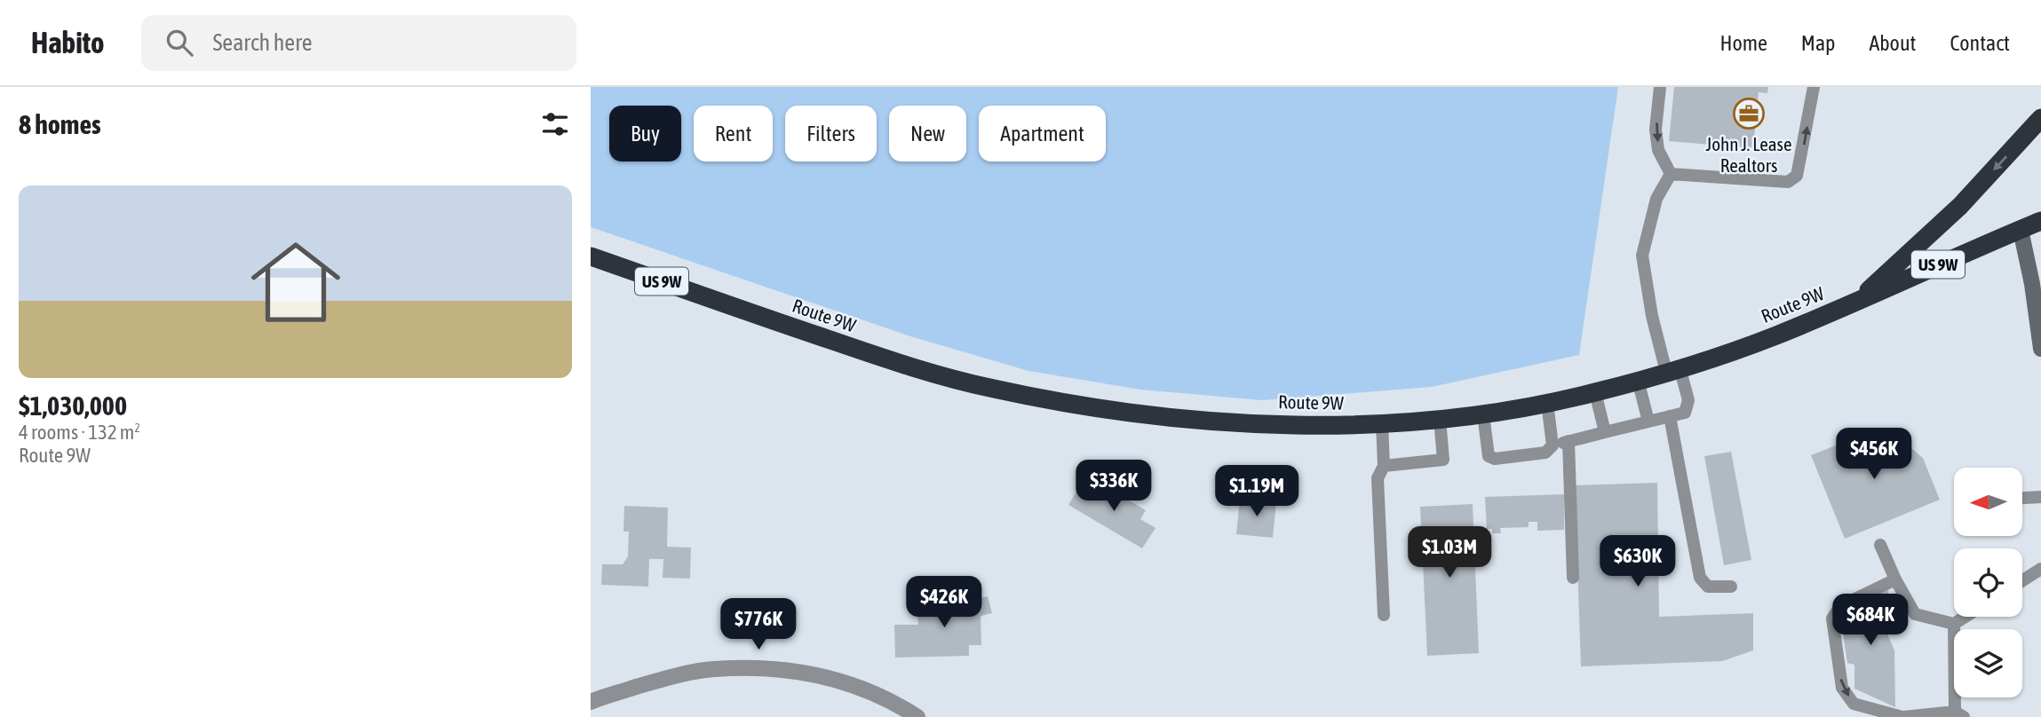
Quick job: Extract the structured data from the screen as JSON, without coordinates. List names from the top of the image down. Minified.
{"streets":{"highway":["US 9W","Route 9W"]},"crossings":[["US 9W","Route 9W"]],"places":{"office":["John J. Lease Realtors"]},"north":"left","page":{"header":"Habito","search":"Search here","nav":["Home","Map","About","Contact"],"heading":"8 homes","chip":["Buy","Rent","Filters","New","Apartment"],"list":[{"name":"$1,030,000","note":"4 rooms · 132 m² · Route 9W"}],"price":["$456K","$336K","$1.19M","$1.03M","$630K","$426K","$684K","$776K"]}}
